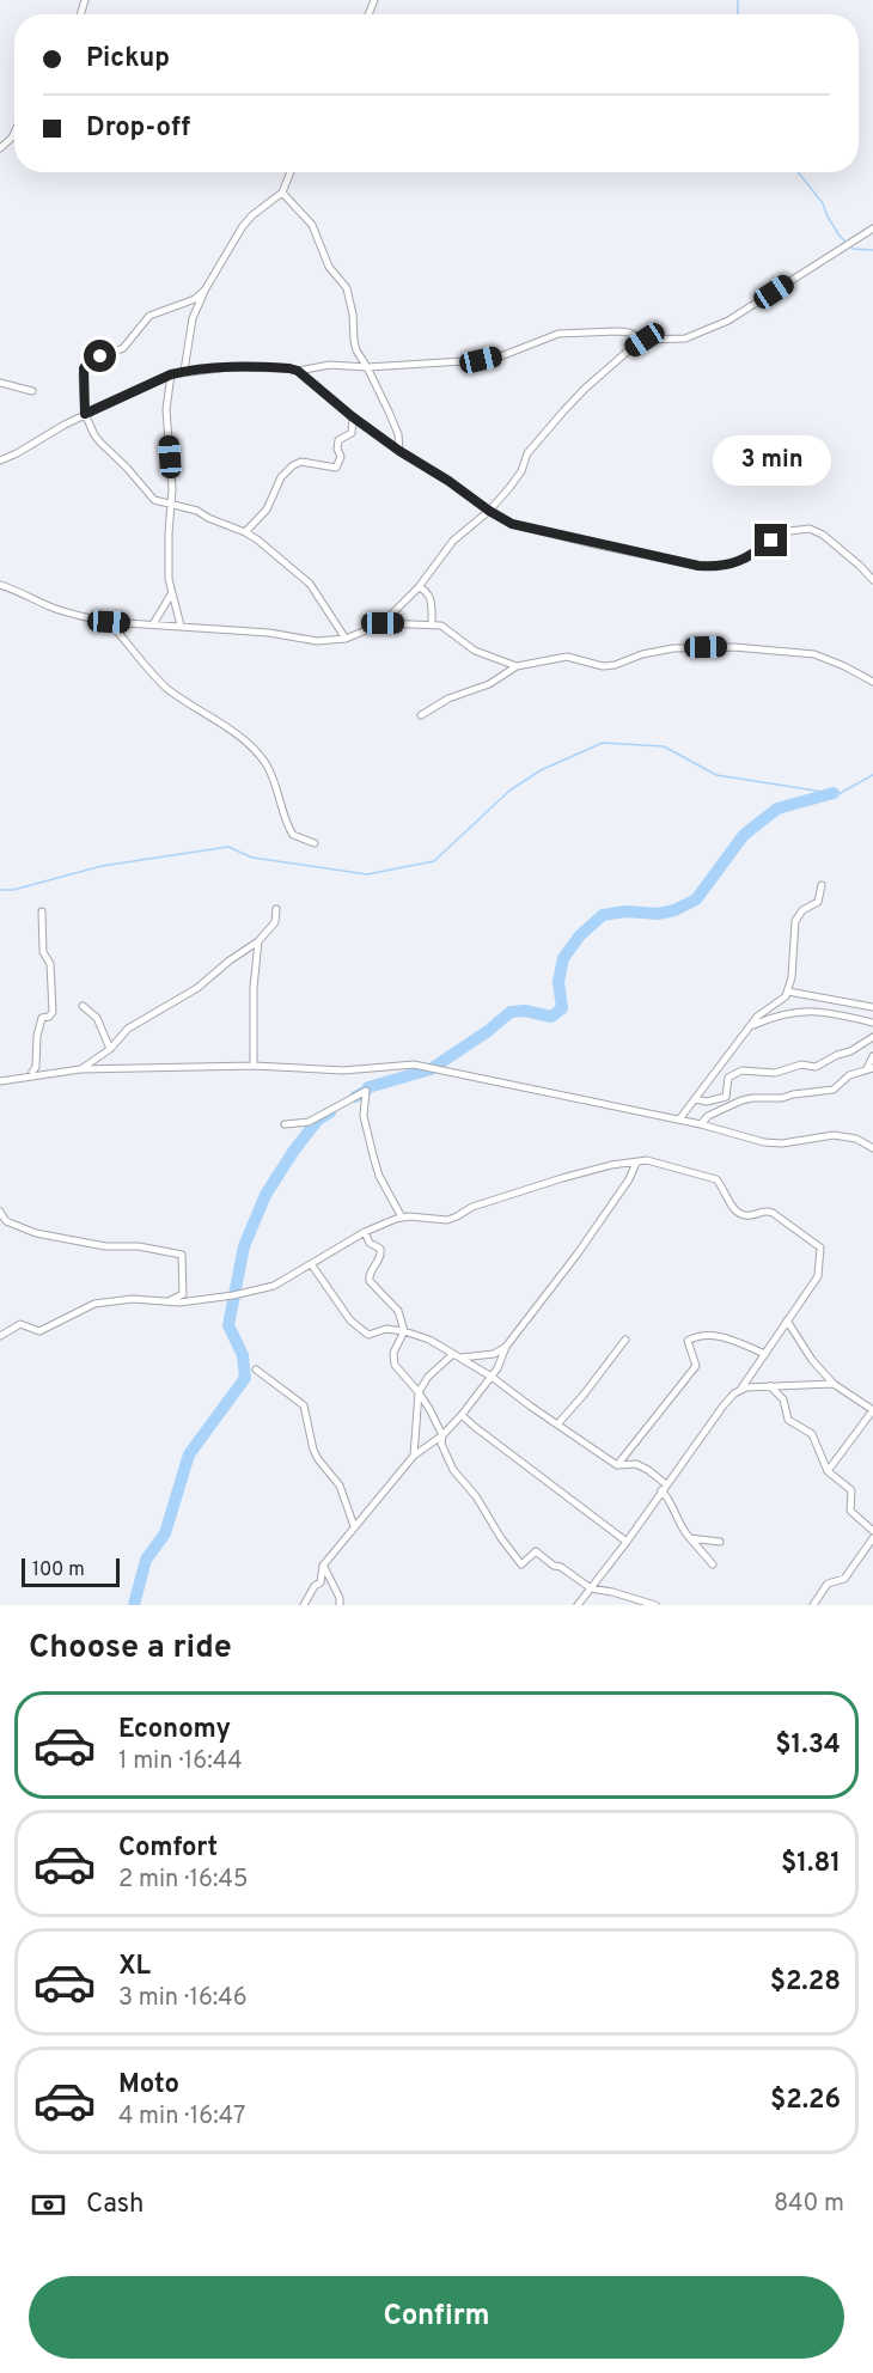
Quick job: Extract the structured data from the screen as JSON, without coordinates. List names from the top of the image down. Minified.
{"scale_bar":"100 m","page":{"banner":["Pickup","Drop-off"],"bubble":"3 min","scale":"100 m","heading":"Choose a ride","list":[{"name":"Economy","note":"1 min · 16:44","value":"$1.34"},{"name":"Comfort","note":"2 min · 16:45","value":"$1.81"},{"name":"XL","note":"3 min · 16:46","value":"$2.28"},{"name":"Moto","note":"4 min · 16:47","value":"$2.26"}],"pay":["Cash","840 m"],"buttons":"Confirm"}}
